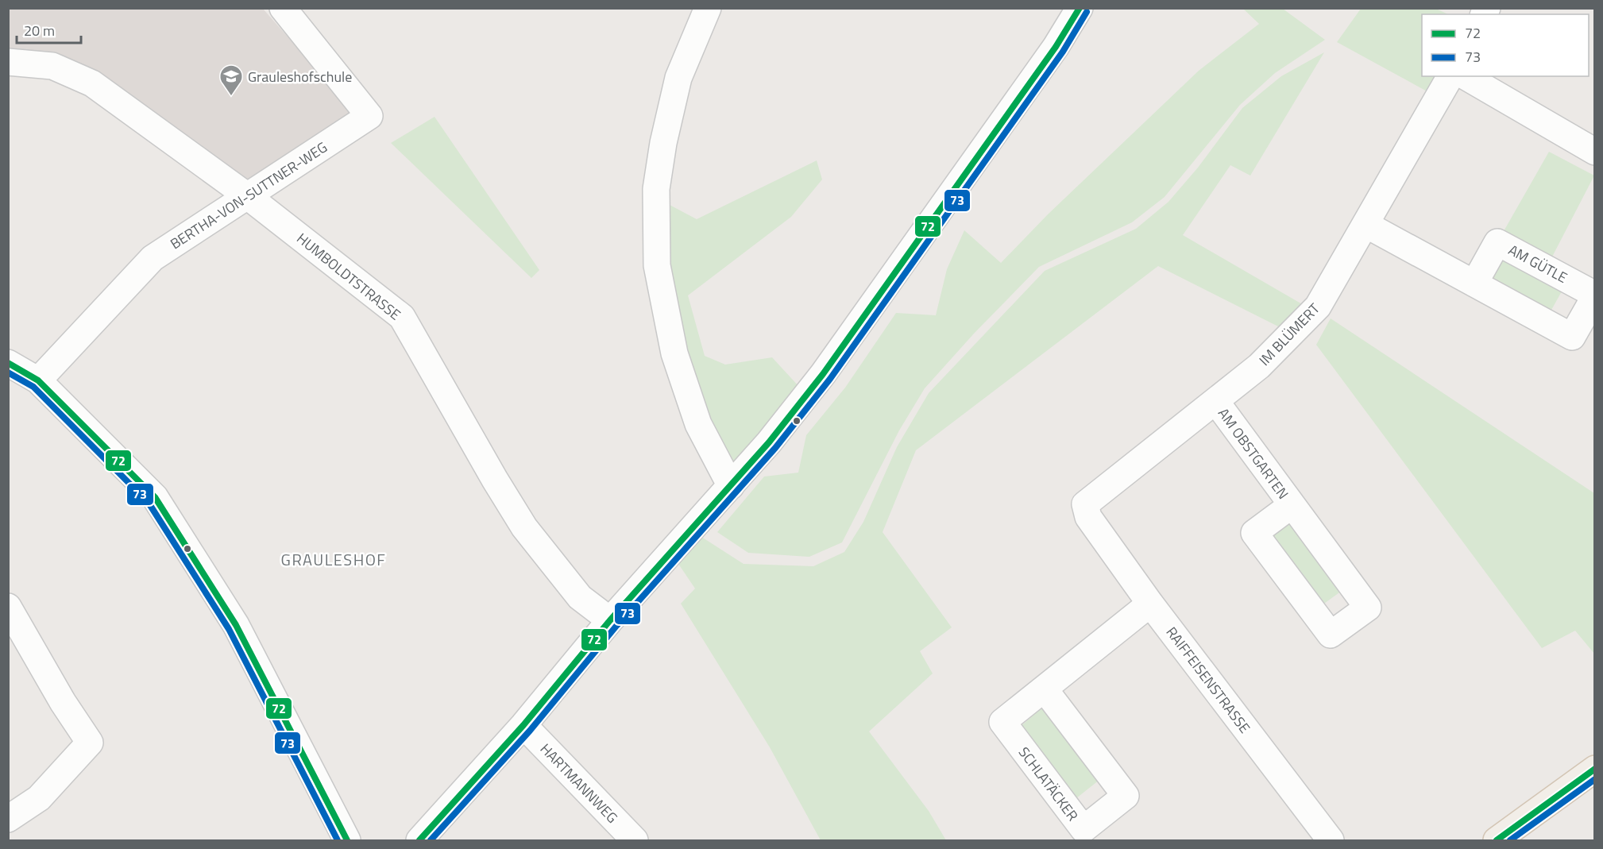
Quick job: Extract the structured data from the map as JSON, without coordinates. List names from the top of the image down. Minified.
{"streets":{"street":["BERTHA-VON-SUTTNER-WEG","AM GÜTLE","HUMBOLDTSTRASSE","IM BLÜMERT","AM OBSTGARTEN","RAIFFEISENSTRASSE","HARTMANNWEG","SCHLATÄCKER"]},"crossings":[["BERTHA-VON-SUTTNER-WEG","HUMBOLDTSTRASSE"],["AM GÜTLE","IM BLÜMERT"],["IM BLÜMERT","AM OBSTGARTEN"],["IM BLÜMERT","RAIFFEISENSTRASSE"],["RAIFFEISENSTRASSE","SCHLATÄCKER"]],"districts":["GRAULESHOF"],"places":{"school or university":["Grauleshofschule"]},"lines":["transit line 72","transit line 73"],"legend":["72","73"],"scale_bar":"20 m"}
